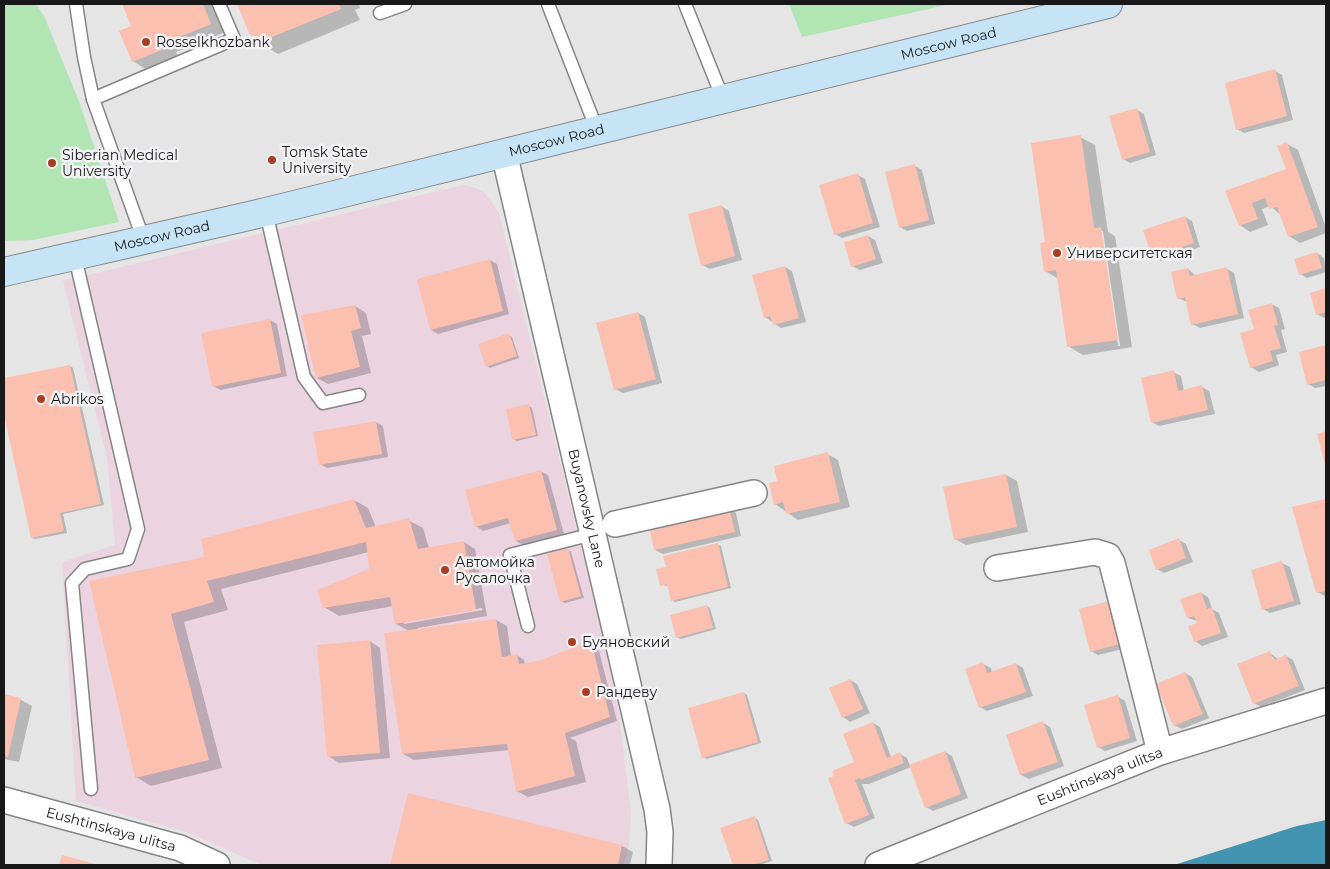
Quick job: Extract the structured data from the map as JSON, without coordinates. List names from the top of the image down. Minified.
{"streets":{"main road":["Moscow Road"],"street":["Buyanovsky Lane","Eushtinskaya ulitsa"]},"crossings":[["Moscow Road","Buyanovsky Lane"]],"places":["Rosselkhozbank","Tomsk State University","Siberian Medical University","Университетская","Abrikos","Автомойка Русалочка","Буяновский","Рандеву"]}
